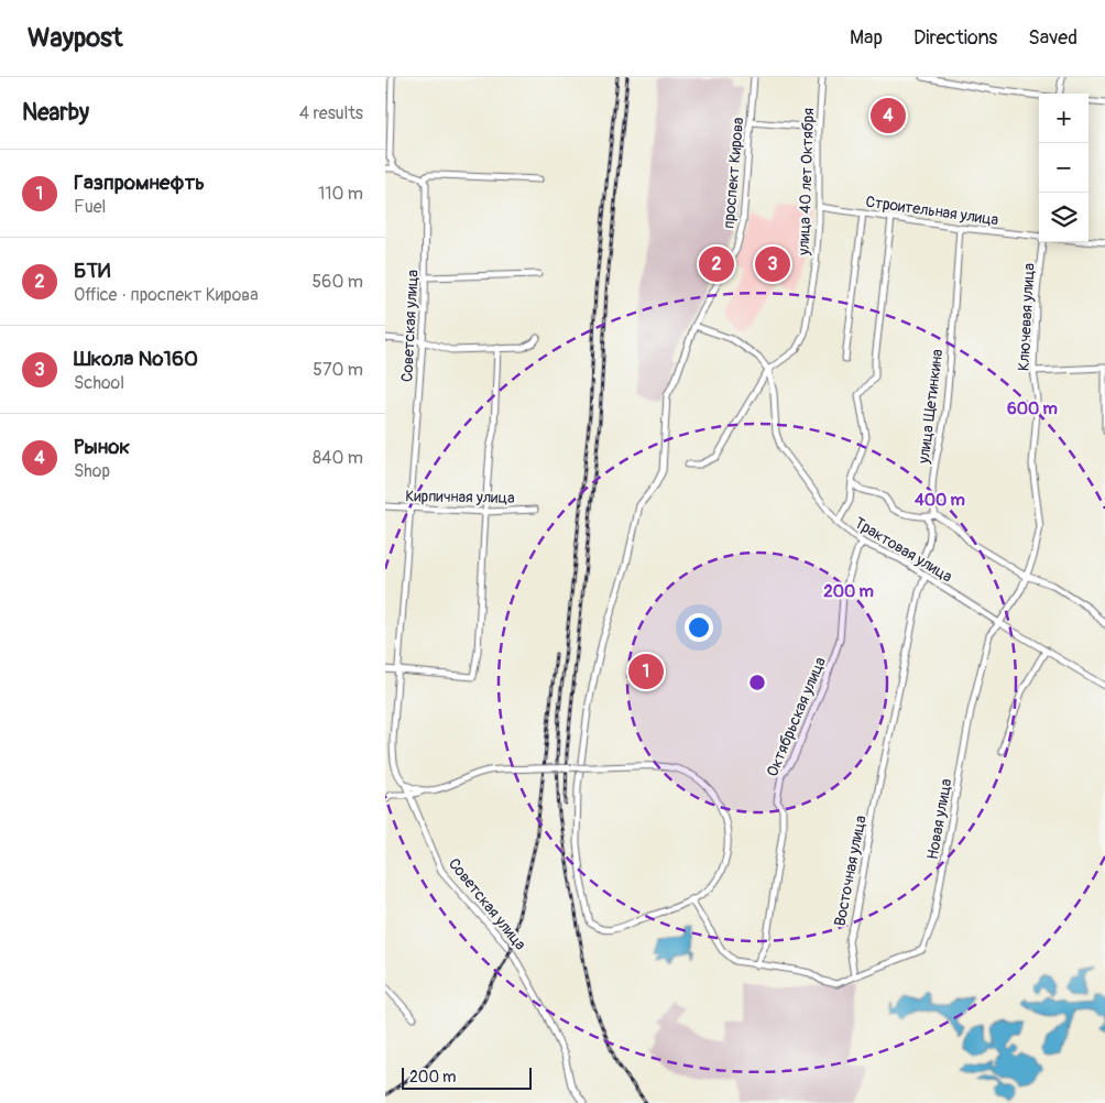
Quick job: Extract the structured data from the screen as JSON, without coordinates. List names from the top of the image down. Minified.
{"streets":{"street":["проспект Кирова","улица 40 лет Октября","Строительная улица","Ключевая улица","Советская улица","улица Щетинкина","Кирпичная улица","Трактовая улица","Октябрьская улица","Новая улица","Восточная улица"]},"crossings":[["улица 40 лет Октября","Строительная улица"],["улица 40 лет Октября","Трактовая улица"],["Строительная улица","улица Щетинкина"],["Ключевая улица","Трактовая улица"],["Ключевая улица","Новая улица"],["Советская улица","Кирпичная улица"],["Трактовая улица","Октябрьская улица"],["Трактовая улица","Новая улица"],["Трактовая улица","Восточная улица"],["Новая улица","Восточная улица"]],"scale_bar":"200 m","page":{"header":"Waypost","nav":["Map","Directions","Saved"],"heading":["Nearby","4 results"],"map_buttons":["+","−"],"pins":["4","2","3","1"],"list":[{"mark":"1","name":"Газпромнефть","note":"Fuel","value":"110 m"},{"mark":"2","name":"БТИ","note":"Office · проспект Кирова","value":"560 m"},{"mark":"3","name":"Школа №160","note":"School","value":"570 m"},{"mark":"4","name":"Рынок","note":"Shop","value":"840 m"}],"scale":"200 m"},"rings":["600 m","400 m","200 m"]}
